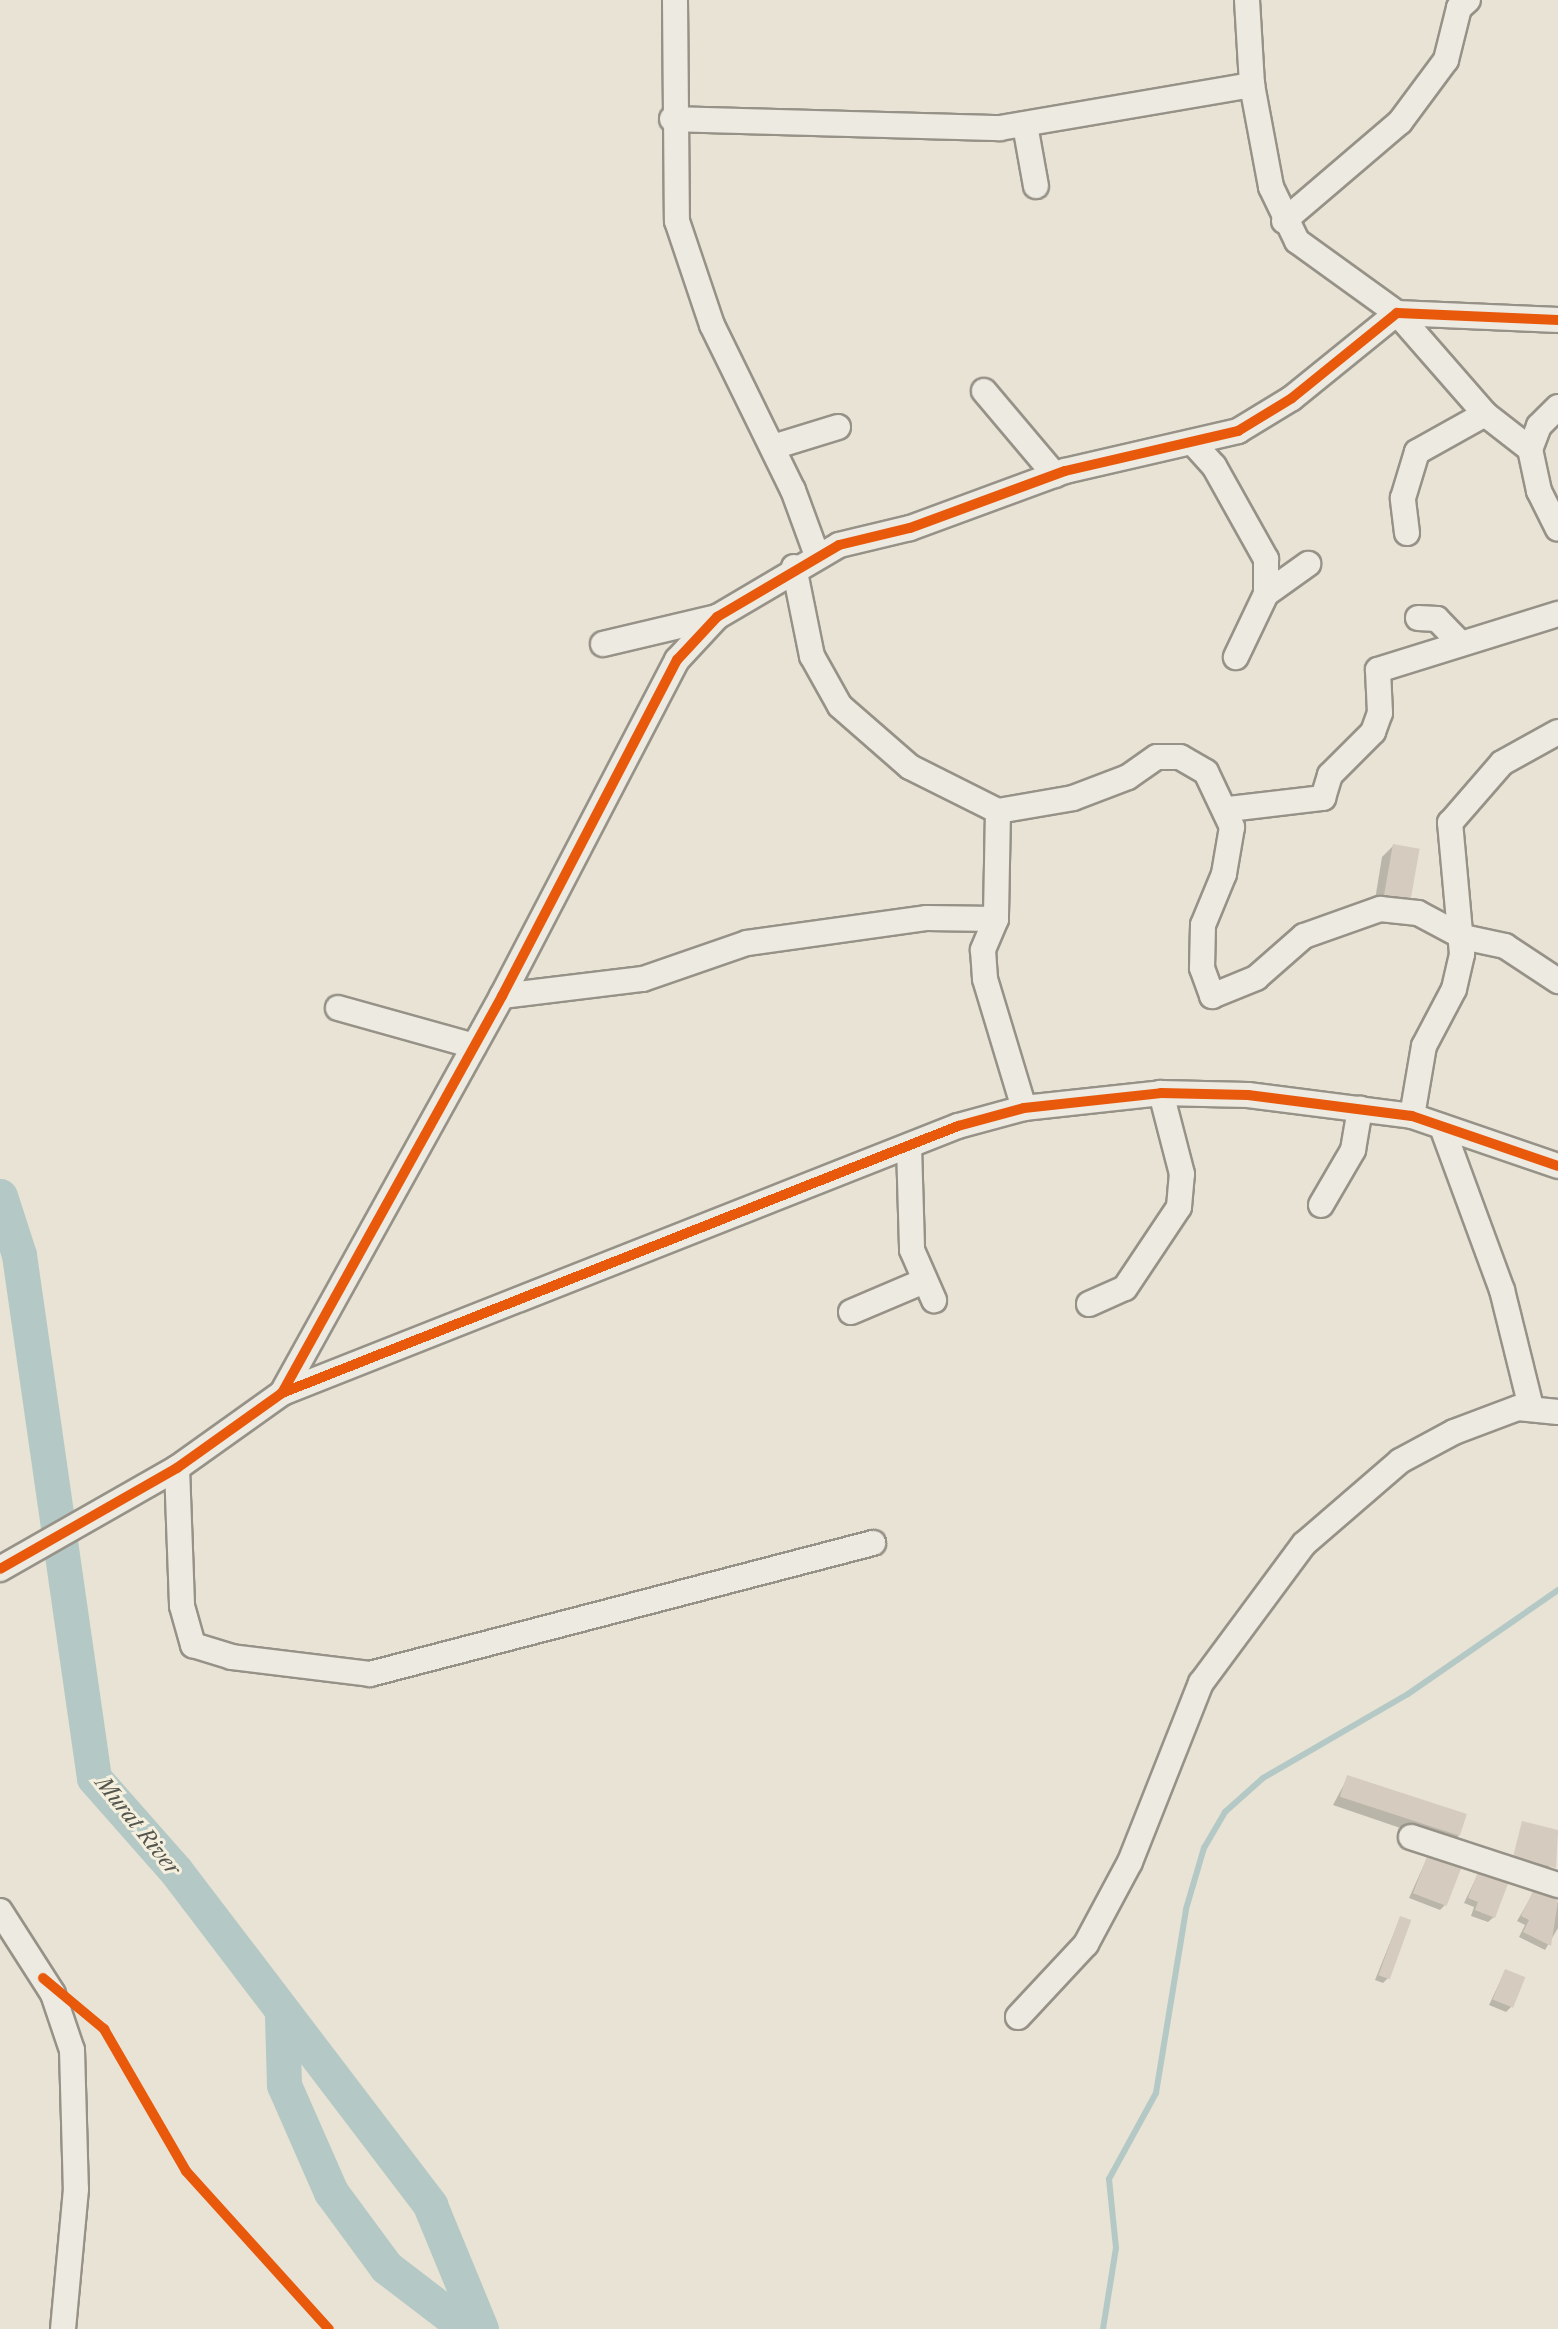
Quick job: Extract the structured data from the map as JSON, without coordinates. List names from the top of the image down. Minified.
{"water":["Murat River"]}
